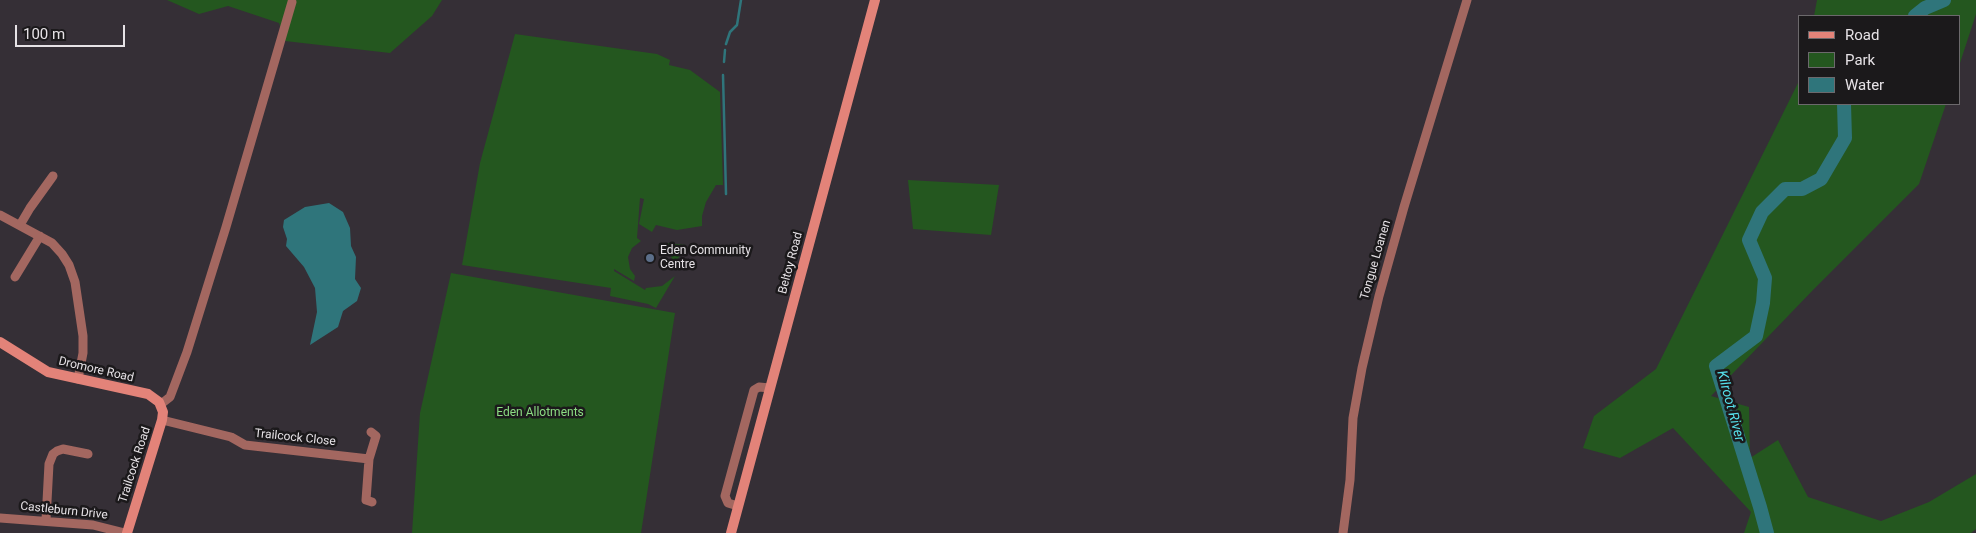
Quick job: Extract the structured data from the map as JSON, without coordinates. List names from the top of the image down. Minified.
{"streets":{"main road":["Beltoy Road","Dromore Road","Trailcock Road"],"street":["Tongue Loanen","Trailcock Close","Castleburn Drive"]},"crossings":[["Dromore Road","Trailcock Road"],["Trailcock Close","Trailcock Road"],["Trailcock Road","Castleburn Drive"]],"water":["Kilroot River"],"parks":["Eden Allotments"],"places":["Eden Community Centre"],"legend":["Road","Park","Water"],"scale_bar":"100 m"}
